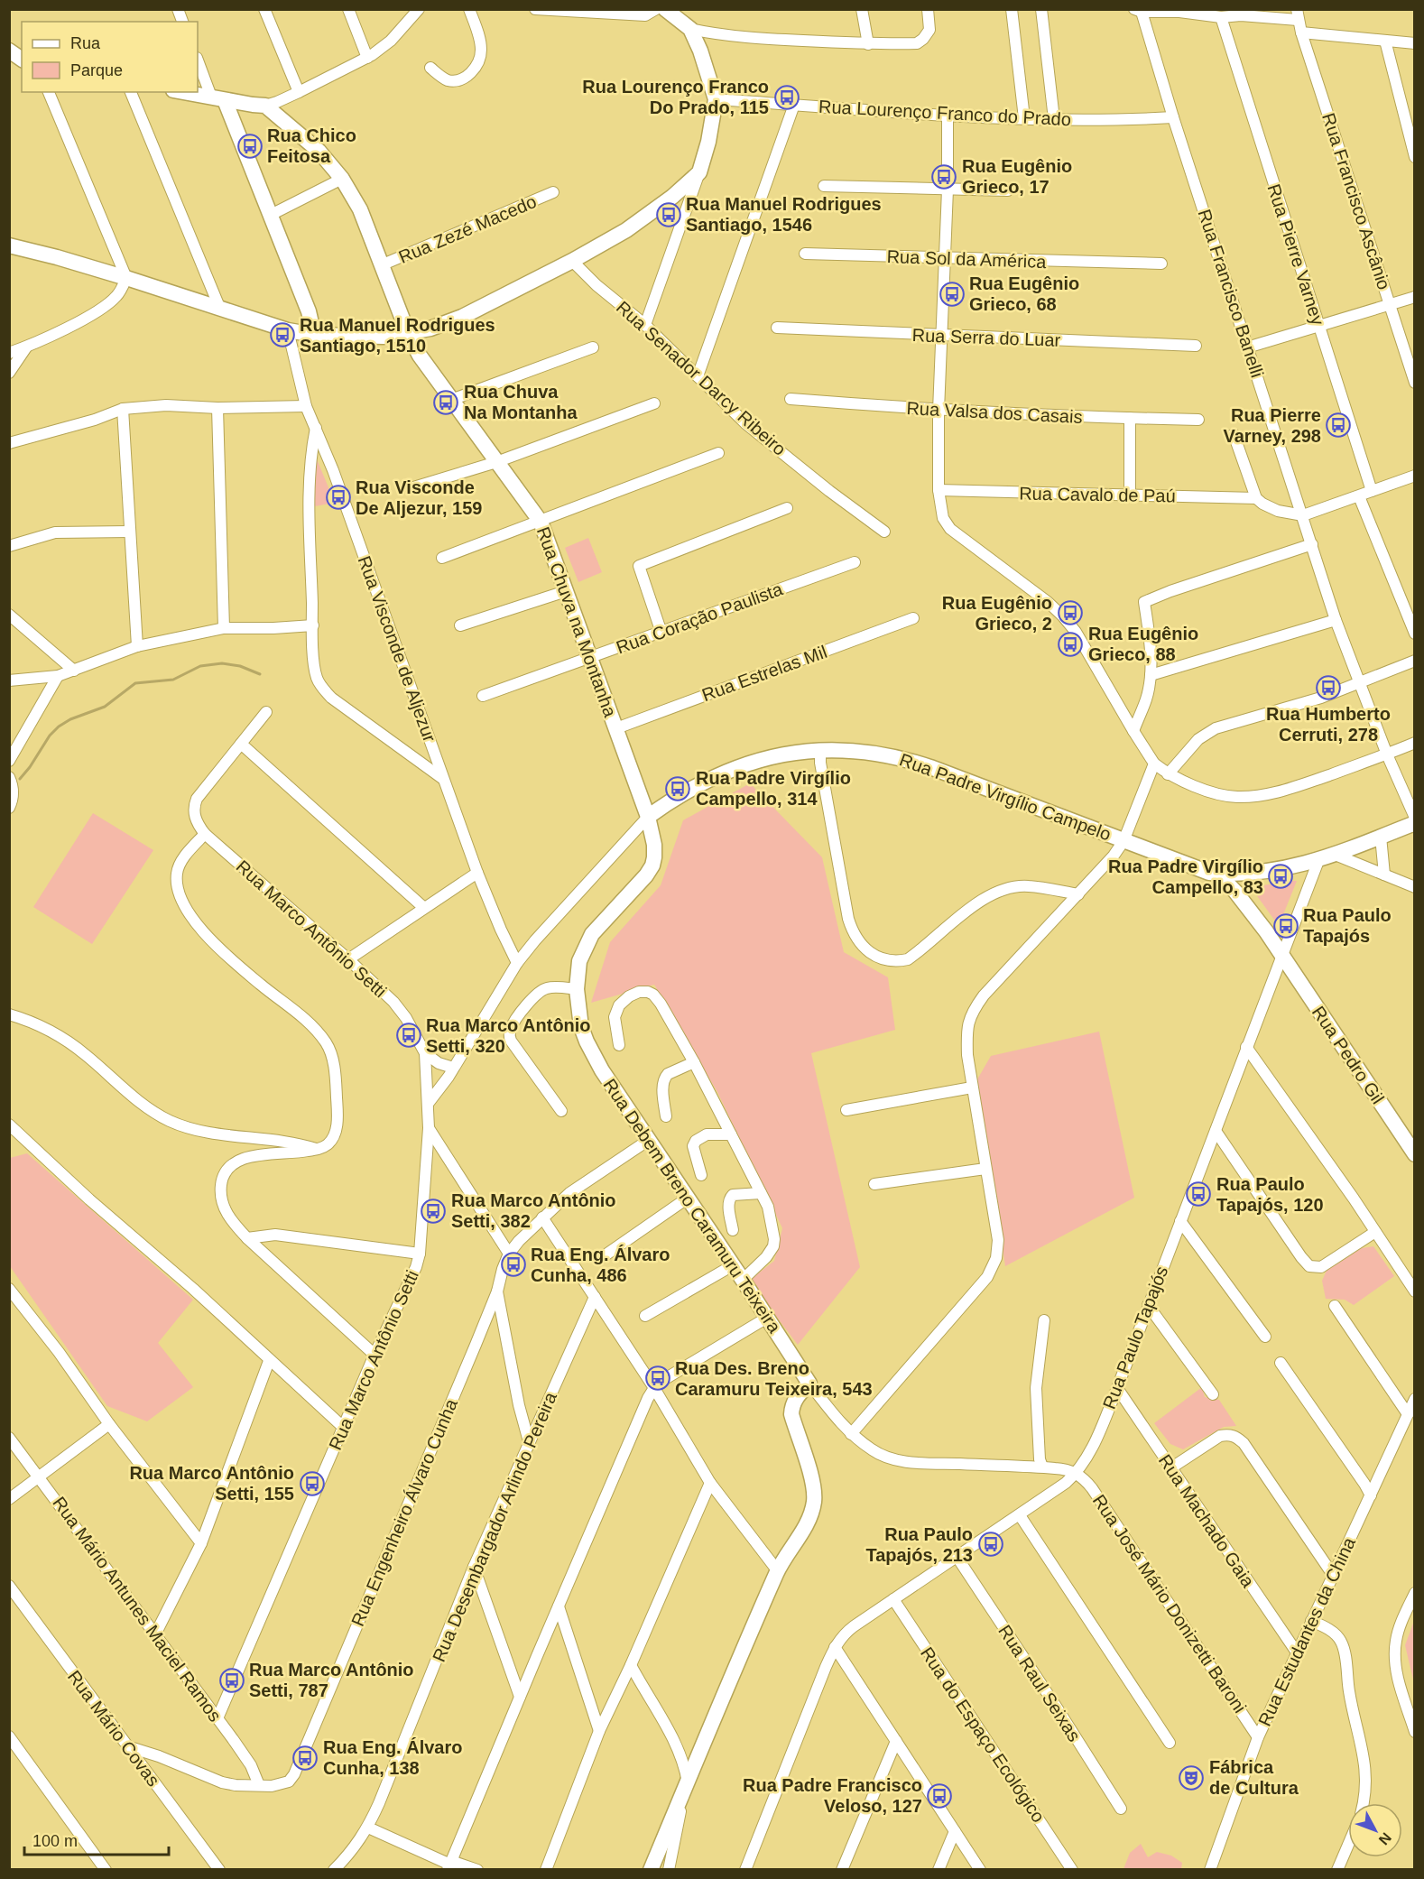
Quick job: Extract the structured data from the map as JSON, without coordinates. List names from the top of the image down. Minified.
{"streets":{"street":["Rua Lourenço Franco do Prado","Rua Francisco Ascânio","Rua Zezé Macedo","Rua Pierre Varney","Rua Sol da América","Rua Francisco Banelli","Rua Serra do Luar","Rua Senador Darcy Ribeiro","Rua Valsa dos Casais","Rua Cavalo de Paú","Rua Coração Paulista","Rua Chuva na Montanha","Rua Visconde de Aljezur","Rua Estrelas Mil","Rua Padre Virgílio Campelo","Rua Marco Antônio Setti","Rua Pedro Gil","Rua Debem Breno Caramuru Teixeira","Rua Paulo Tapajós","Rua Engenheiro Álvaro Cunha","Rua Machado Gaia","Rua Desembargador Arlindo Pereira","Rua José Mário Donizetti Baroni","Rua Mário Antunes Maciel Ramos","Rua Estudantes da China","Rua Raul Seixas","Rua Mário Covas","Rua do Espaço Ecológico"]},"crossings":[["Rua Lourenço Franco do Prado","Rua Francisco Banelli"],["Rua Zezé Macedo","Rua Chuva na Montanha"],["Rua Francisco Banelli","Rua Cavalo de Paú"],["Rua Coração Paulista","Rua Chuva na Montanha"],["Rua Chuva na Montanha","Rua Estrelas Mil"],["Rua Chuva na Montanha","Rua Padre Virgílio Campelo"],["Rua Chuva na Montanha","Rua Debem Breno Caramuru Teixeira"],["Rua Visconde de Aljezur","Rua Padre Virgílio Campelo"],["Rua Padre Virgílio Campelo","Rua Marco Antônio Setti"],["Rua Padre Virgílio Campelo","Rua Pedro Gil"],["Rua Padre Virgílio Campelo","Rua Debem Breno Caramuru Teixeira"],["Rua Padre Virgílio Campelo","Rua Paulo Tapajós"],["Rua Marco Antônio Setti","Rua Mário Antunes Maciel Ramos"],["Rua Pedro Gil","Rua Paulo Tapajós"],["Rua Debem Breno Caramuru Teixeira","Rua Paulo Tapajós"],["Rua Debem Breno Caramuru Teixeira","Rua Engenheiro Álvaro Cunha"],["Rua Debem Breno Caramuru Teixeira","Rua José Mário Donizetti Baroni"],["Rua Paulo Tapajós","Rua Machado Gaia"],["Rua Paulo Tapajós","Rua José Mário Donizetti Baroni"],["Rua Paulo Tapajós","Rua Raul Seixas"],["Rua Paulo Tapajós","Rua do Espaço Ecológico"],["Rua Engenheiro Álvaro Cunha","Rua Mário Antunes Maciel Ramos"],["Rua Engenheiro Álvaro Cunha","Rua Mário Covas"],["Rua Machado Gaia","Rua Estudantes da China"],["Rua José Mário Donizetti Baroni","Rua Estudantes da China"]],"places":{"bus stop":["Rua Lourenço Franco Do Prado, 115","Rua Chico Feitosa","Rua Eugênio Grieco, 17","Rua Manuel Rodrigues Santiago, 1546","Rua Eugênio Grieco, 68","Rua Manuel Rodrigues Santiago, 1510","Rua Chuva Na Montanha","Rua Pierre Varney, 298","Rua Visconde De Aljezur, 159","Rua Eugênio Grieco, 2","Rua Eugênio Grieco, 88","Rua Humberto Cerruti, 278","Rua Padre Virgílio Campello, 314","Rua Padre Virgílio Campello, 83","Rua Paulo Tapajós","Rua Marco Antônio Setti, 320","Rua Paulo Tapajós, 120","Rua Marco Antônio Setti, 382","Rua Eng. Álvaro Cunha, 486","Rua Des. Breno Caramuru Teixeira, 543","Rua Marco Antônio Setti, 155","Rua Paulo Tapajós, 213","Rua Marco Antônio Setti, 787","Rua Eng. Álvaro Cunha, 138","Rua Padre Francisco Veloso, 127"],"theatre":["Fábrica de Cultura"]},"legend":["Rua","Parque"],"scale_bar":"100 m","north":"bottom right"}
